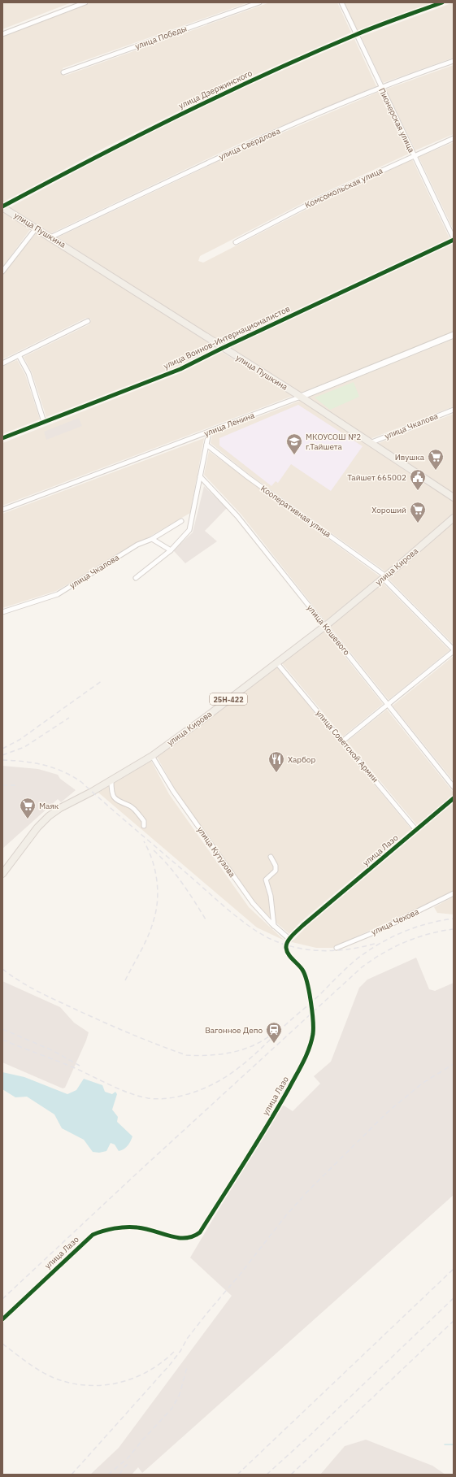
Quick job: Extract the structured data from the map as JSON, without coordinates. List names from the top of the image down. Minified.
{"streets":{"main road":["улица Пушкина","улица Ленина","улица Кирова","25Н-422"],"street":["улица Победы","улица Дзержинского","Пионерская улица","улица Свердлова","Комсомольская улица","улица Воинов-Интернационалистов","улица Чкалова","Кооперативная улица","улица Кошевого","улица Советской Армии","улица Лазо","улица Кутузова","улица Чехова"]},"crossings":[["улица Дзержинского","Пионерская улица"],["улица Дзержинского","улица Пушкина"],["Пионерская улица","улица Свердлова"],["Пионерская улица","Комсомольская улица"],["Пионерская улица","улица Воинов-Интернационалистов"],["улица Свердлова","улица Пушкина"],["улица Пушкина","улица Воинов-Интернационалистов"],["улица Пушкина","улица Ленина"],["улица Пушкина","улица Чкалова"],["Кооперативная улица","улица Кирова"],["улица Кирова","улица Кошевого"],["улица Кирова","улица Советской Армии"],["улица Кирова","улица Кутузова"],["улица Советской Армии","улица Лазо"],["улица Лазо","улица Кутузова"]],"places":{"school or university":["МКОУСОШ №2 г.Тайшета"],"supermarket":["Ивушка","Хороший","Маяк"],"public building":["Тайшет 665002"],"restaurant":["Харбор"],"station":["Вагонное Депо"]}}
